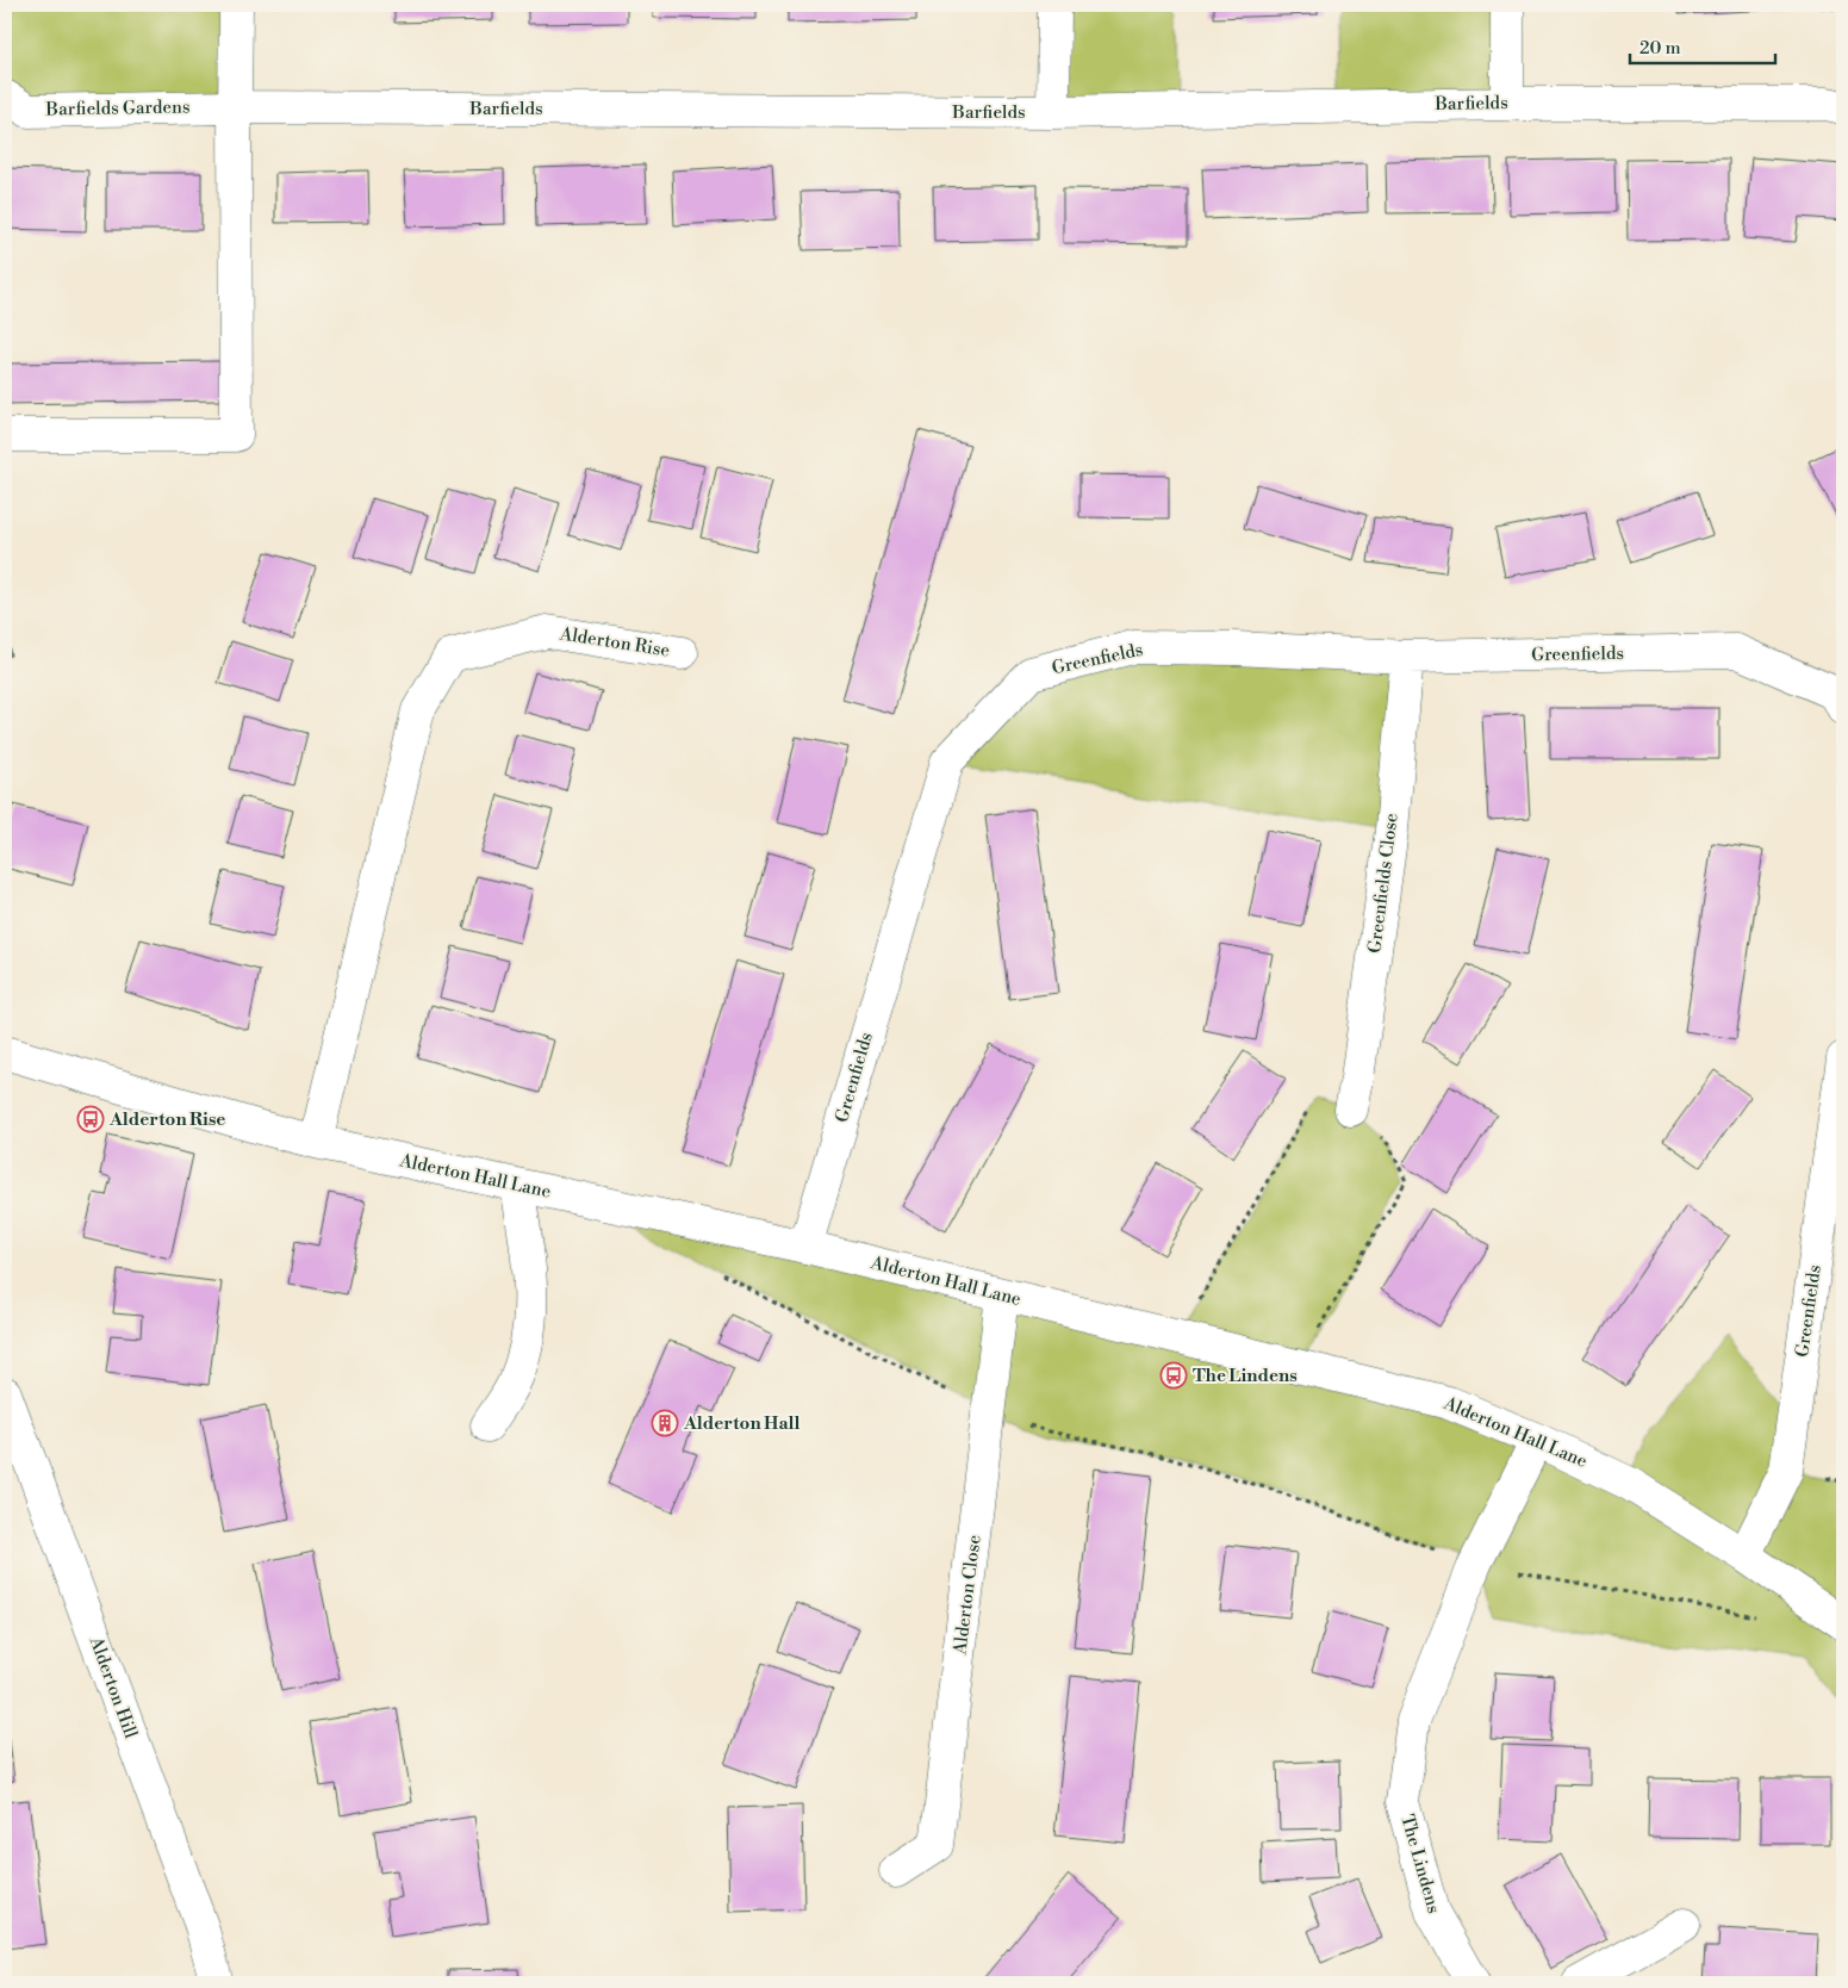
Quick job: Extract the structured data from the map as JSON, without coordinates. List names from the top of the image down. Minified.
{"streets":{"street":["Barfields","Barfields Gardens","Alderton Rise","Greenfields","Greenfields Close","Alderton Hall Lane","Alderton Close","Alderton Hill","The Lindens"]},"crossings":[["Barfields","Barfields Gardens"],["Alderton Rise","Alderton Hall Lane"],["Greenfields","Greenfields Close"],["Greenfields","Alderton Hall Lane"],["Alderton Hall Lane","Alderton Close"],["Alderton Hall Lane","The Lindens"]],"places":{"bus stop":["Alderton Rise","The Lindens"],"building":["Alderton Hall"]},"scale_bar":"20 m"}
